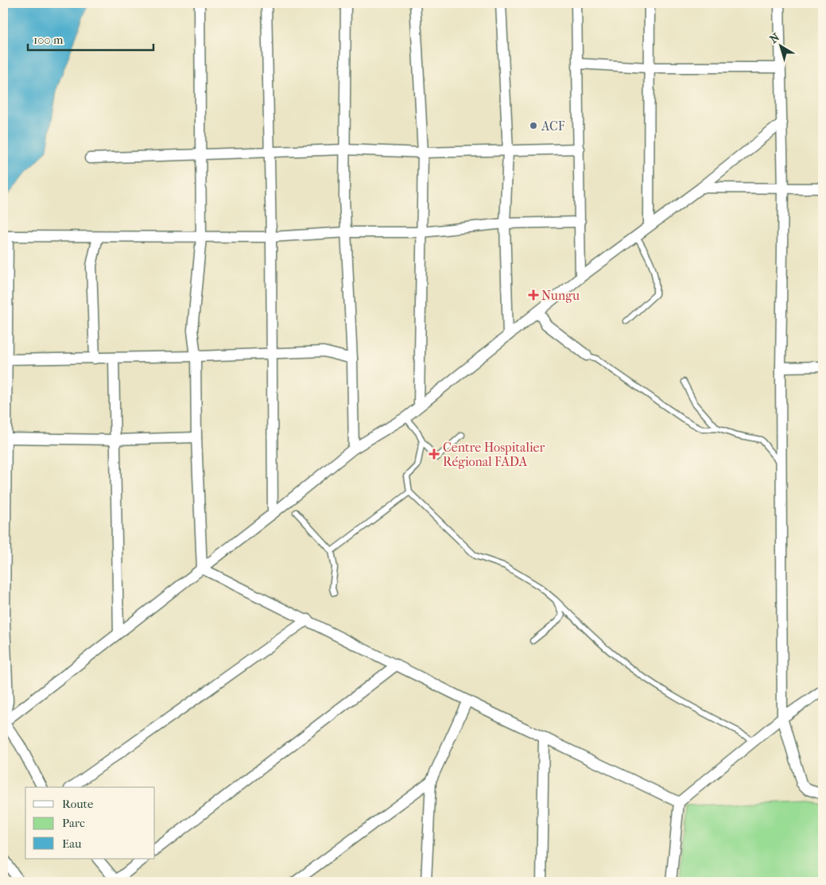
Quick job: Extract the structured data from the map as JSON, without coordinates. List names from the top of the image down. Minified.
{"places":{"other":["ACF"],"health":["Nungu","Centre Hospitalier Régional FADA"]},"legend":["Route","Parc","Eau"],"scale_bar":"100 m","north":"top left"}
